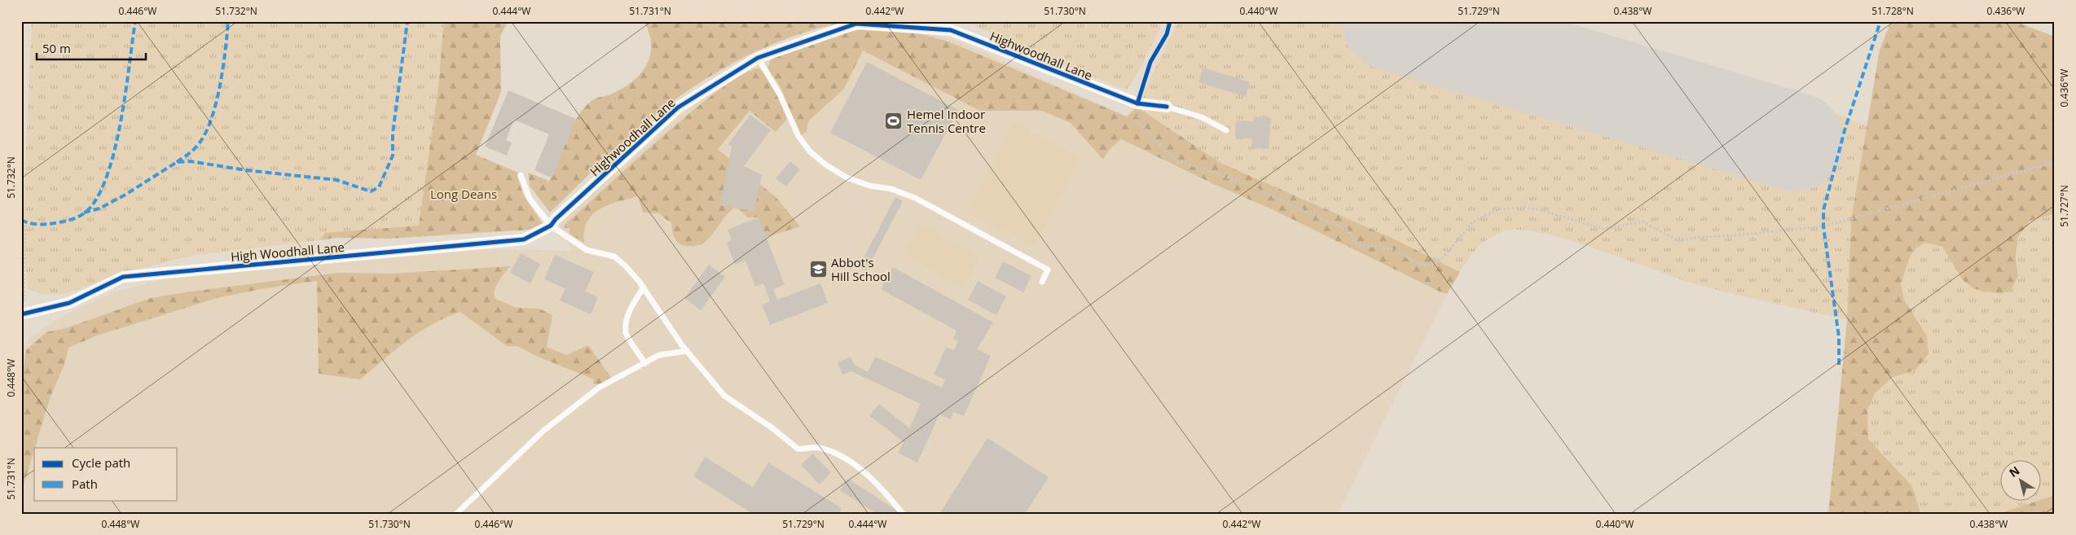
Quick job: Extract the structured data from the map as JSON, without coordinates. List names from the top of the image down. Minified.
{"streets":{"street":["Highwoodhall Lane","High Woodhall Lane"]},"crossings":[["Highwoodhall Lane","High Woodhall Lane"]],"parks":["Long Deans"],"places":{"sports":["Hemel Indoor Tennis Centre"],"school or university":["Abbot's Hill School"]},"legend":["Cycle path","Path"],"scale_bar":"50 m","north":"top left","coordinates":["0.446°W","51.732°N","0.444°W","51.731°N","0.442°W","51.730°N","0.440°W","51.729°N","0.438°W","51.728°N","0.436°W","51.727°N","0.448°W"]}
